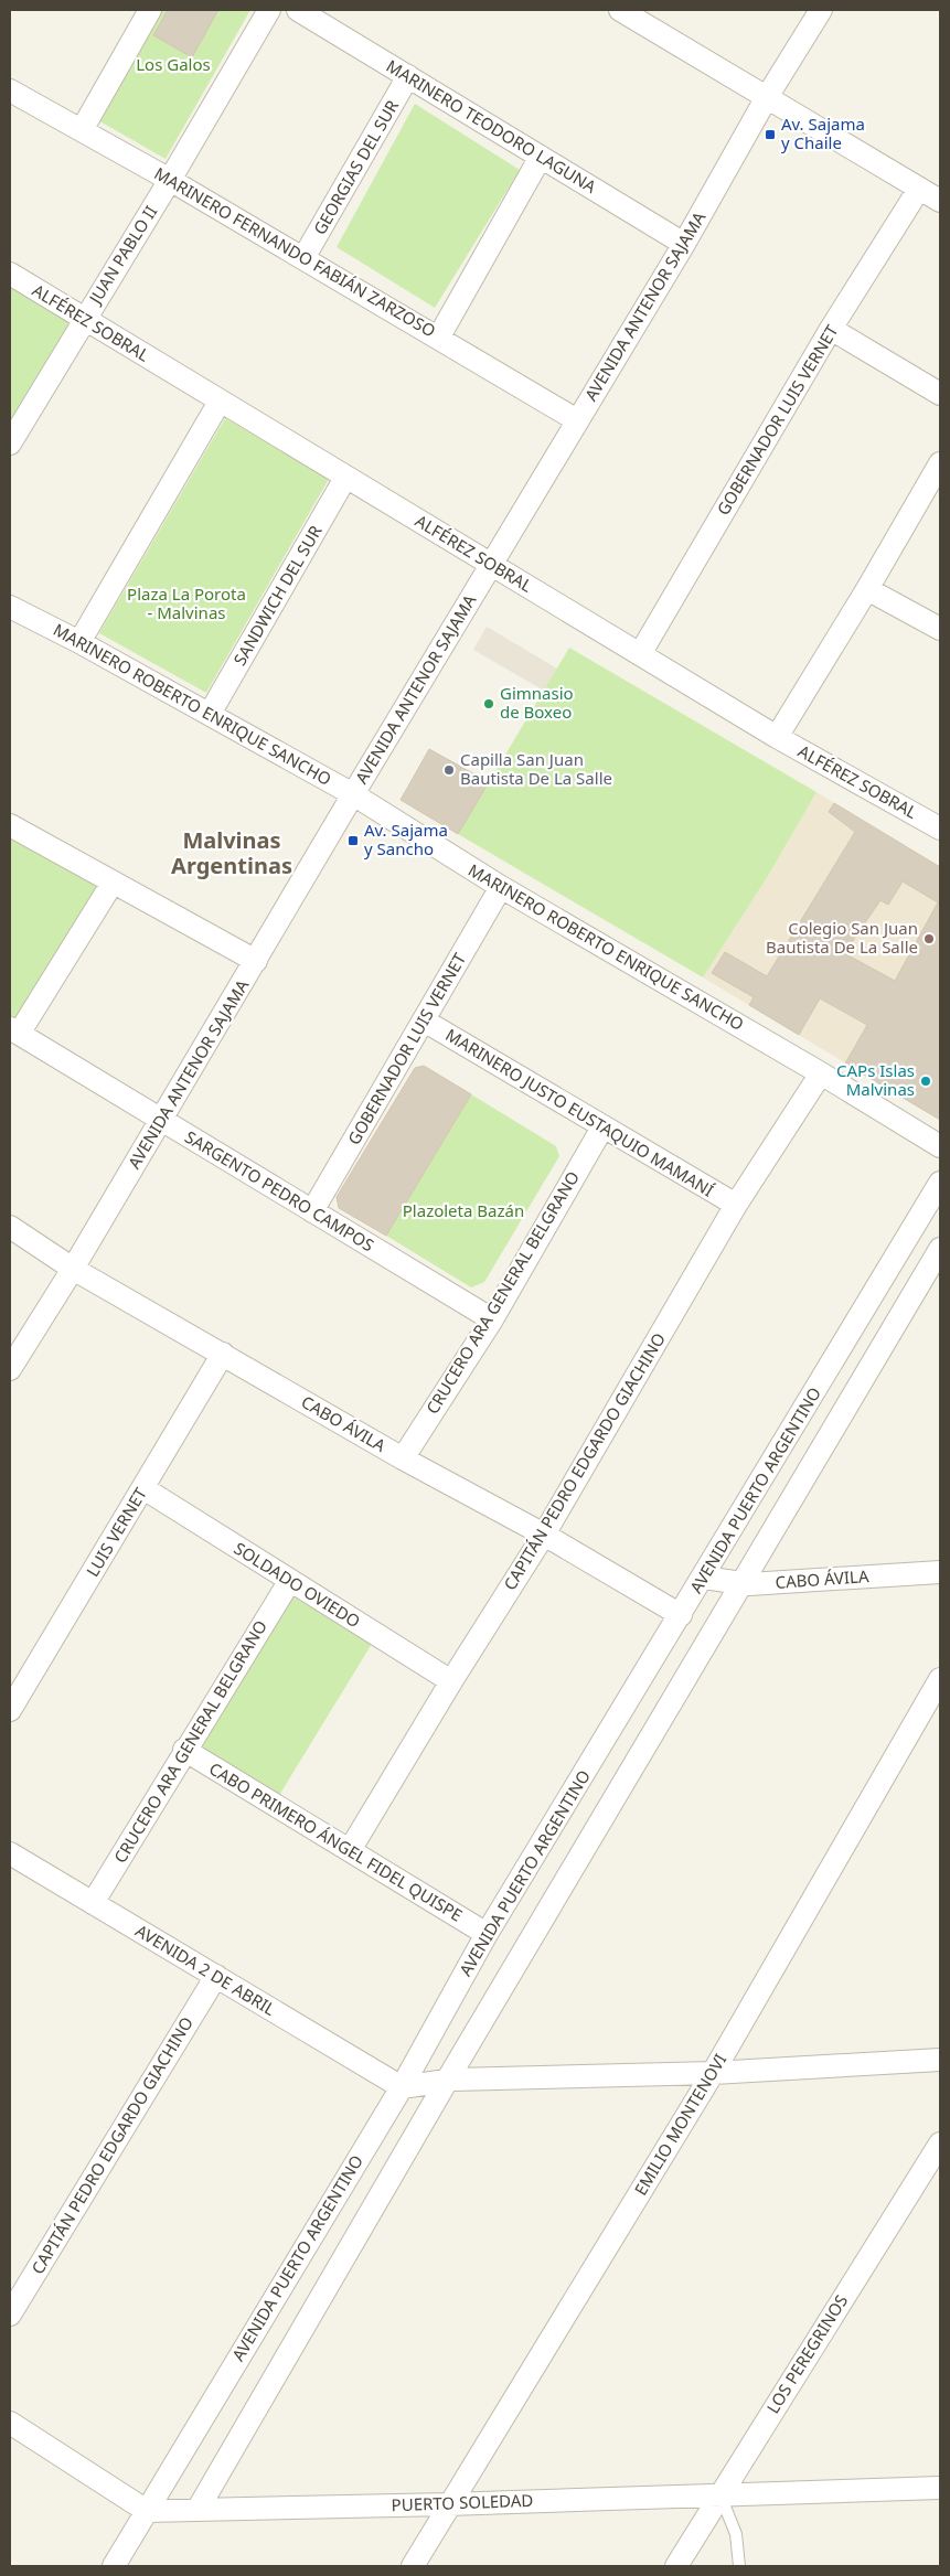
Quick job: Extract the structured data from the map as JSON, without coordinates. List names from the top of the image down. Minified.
{"streets":{"street":["MARINERO TEODORO LAGUNA","GEORGIAS DEL SUR","MARINERO FERNANDO FABIÁN ZARZOSO","JUAN PABLO II","AVENIDA ANTENOR SAJAMA","ALFÉREZ SOBRAL","GOBERNADOR LUIS VERNET","SANDWICH DEL SUR","MARINERO ROBERTO ENRIQUE SANCHO","MARINERO JUSTO EUSTAQUIO MAMANÍ","SARGENTO PEDRO CAMPOS","CRUCERO ARA GENERAL BELGRANO","CABO ÁVILA","CAPITÁN PEDRO EDGARDO GIACHINO","AVENIDA PUERTO ARGENTINO","LUIS VERNET","SOLDADO OVIEDO","CABO PRIMERO ÁNGEL FIDEL QUISPE","AVENIDA 2 DE ABRIL","EMILIO MONTENOVI","LOS PEREGRINOS","PUERTO SOLEDAD"]},"crossings":[["MARINERO TEODORO LAGUNA","GEORGIAS DEL SUR"],["MARINERO TEODORO LAGUNA","AVENIDA ANTENOR SAJAMA"],["GEORGIAS DEL SUR","MARINERO FERNANDO FABIÁN ZARZOSO"],["MARINERO FERNANDO FABIÁN ZARZOSO","JUAN PABLO II"],["MARINERO FERNANDO FABIÁN ZARZOSO","AVENIDA ANTENOR SAJAMA"],["JUAN PABLO II","ALFÉREZ SOBRAL"],["AVENIDA ANTENOR SAJAMA","ALFÉREZ SOBRAL"],["AVENIDA ANTENOR SAJAMA","MARINERO ROBERTO ENRIQUE SANCHO"],["AVENIDA ANTENOR SAJAMA","SARGENTO PEDRO CAMPOS"],["AVENIDA ANTENOR SAJAMA","CABO ÁVILA"],["ALFÉREZ SOBRAL","GOBERNADOR LUIS VERNET"],["ALFÉREZ SOBRAL","SANDWICH DEL SUR"],["GOBERNADOR LUIS VERNET","MARINERO ROBERTO ENRIQUE SANCHO"],["GOBERNADOR LUIS VERNET","MARINERO JUSTO EUSTAQUIO MAMANÍ"],["GOBERNADOR LUIS VERNET","SARGENTO PEDRO CAMPOS"],["SANDWICH DEL SUR","MARINERO ROBERTO ENRIQUE SANCHO"],["MARINERO ROBERTO ENRIQUE SANCHO","CAPITÁN PEDRO EDGARDO GIACHINO"],["MARINERO JUSTO EUSTAQUIO MAMANÍ","CRUCERO ARA GENERAL BELGRANO"],["MARINERO JUSTO EUSTAQUIO MAMANÍ","CAPITÁN PEDRO EDGARDO GIACHINO"],["SARGENTO PEDRO CAMPOS","CRUCERO ARA GENERAL BELGRANO"],["CRUCERO ARA GENERAL BELGRANO","CABO ÁVILA"],["CRUCERO ARA GENERAL BELGRANO","SOLDADO OVIEDO"],["CRUCERO ARA GENERAL BELGRANO","CABO PRIMERO ÁNGEL FIDEL QUISPE"],["CRUCERO ARA GENERAL BELGRANO","AVENIDA 2 DE ABRIL"],["CABO ÁVILA","CAPITÁN PEDRO EDGARDO GIACHINO"],["CABO ÁVILA","AVENIDA PUERTO ARGENTINO"],["CABO ÁVILA","LUIS VERNET"],["CAPITÁN PEDRO EDGARDO GIACHINO","SOLDADO OVIEDO"],["CAPITÁN PEDRO EDGARDO GIACHINO","CABO PRIMERO ÁNGEL FIDEL QUISPE"],["CAPITÁN PEDRO EDGARDO GIACHINO","AVENIDA 2 DE ABRIL"],["AVENIDA PUERTO ARGENTINO","CABO PRIMERO ÁNGEL FIDEL QUISPE"],["AVENIDA PUERTO ARGENTINO","AVENIDA 2 DE ABRIL"],["AVENIDA PUERTO ARGENTINO","PUERTO SOLEDAD"],["LUIS VERNET","SOLDADO OVIEDO"],["EMILIO MONTENOVI","PUERTO SOLEDAD"],["LOS PEREGRINOS","PUERTO SOLEDAD"]],"districts":["Malvinas Argentinas"],"parks":["Los Galos","Plaza La Porota - Malvinas","Plazoleta Bazán"],"places":{"transit":["Av. Sajama y Chaile","Av. Sajama y Sancho"],"other":["Gimnasio de Boxeo","Capilla San Juan Bautista De La Salle","Colegio San Juan Bautista De La Salle","CAPs Islas Malvinas"]}}
